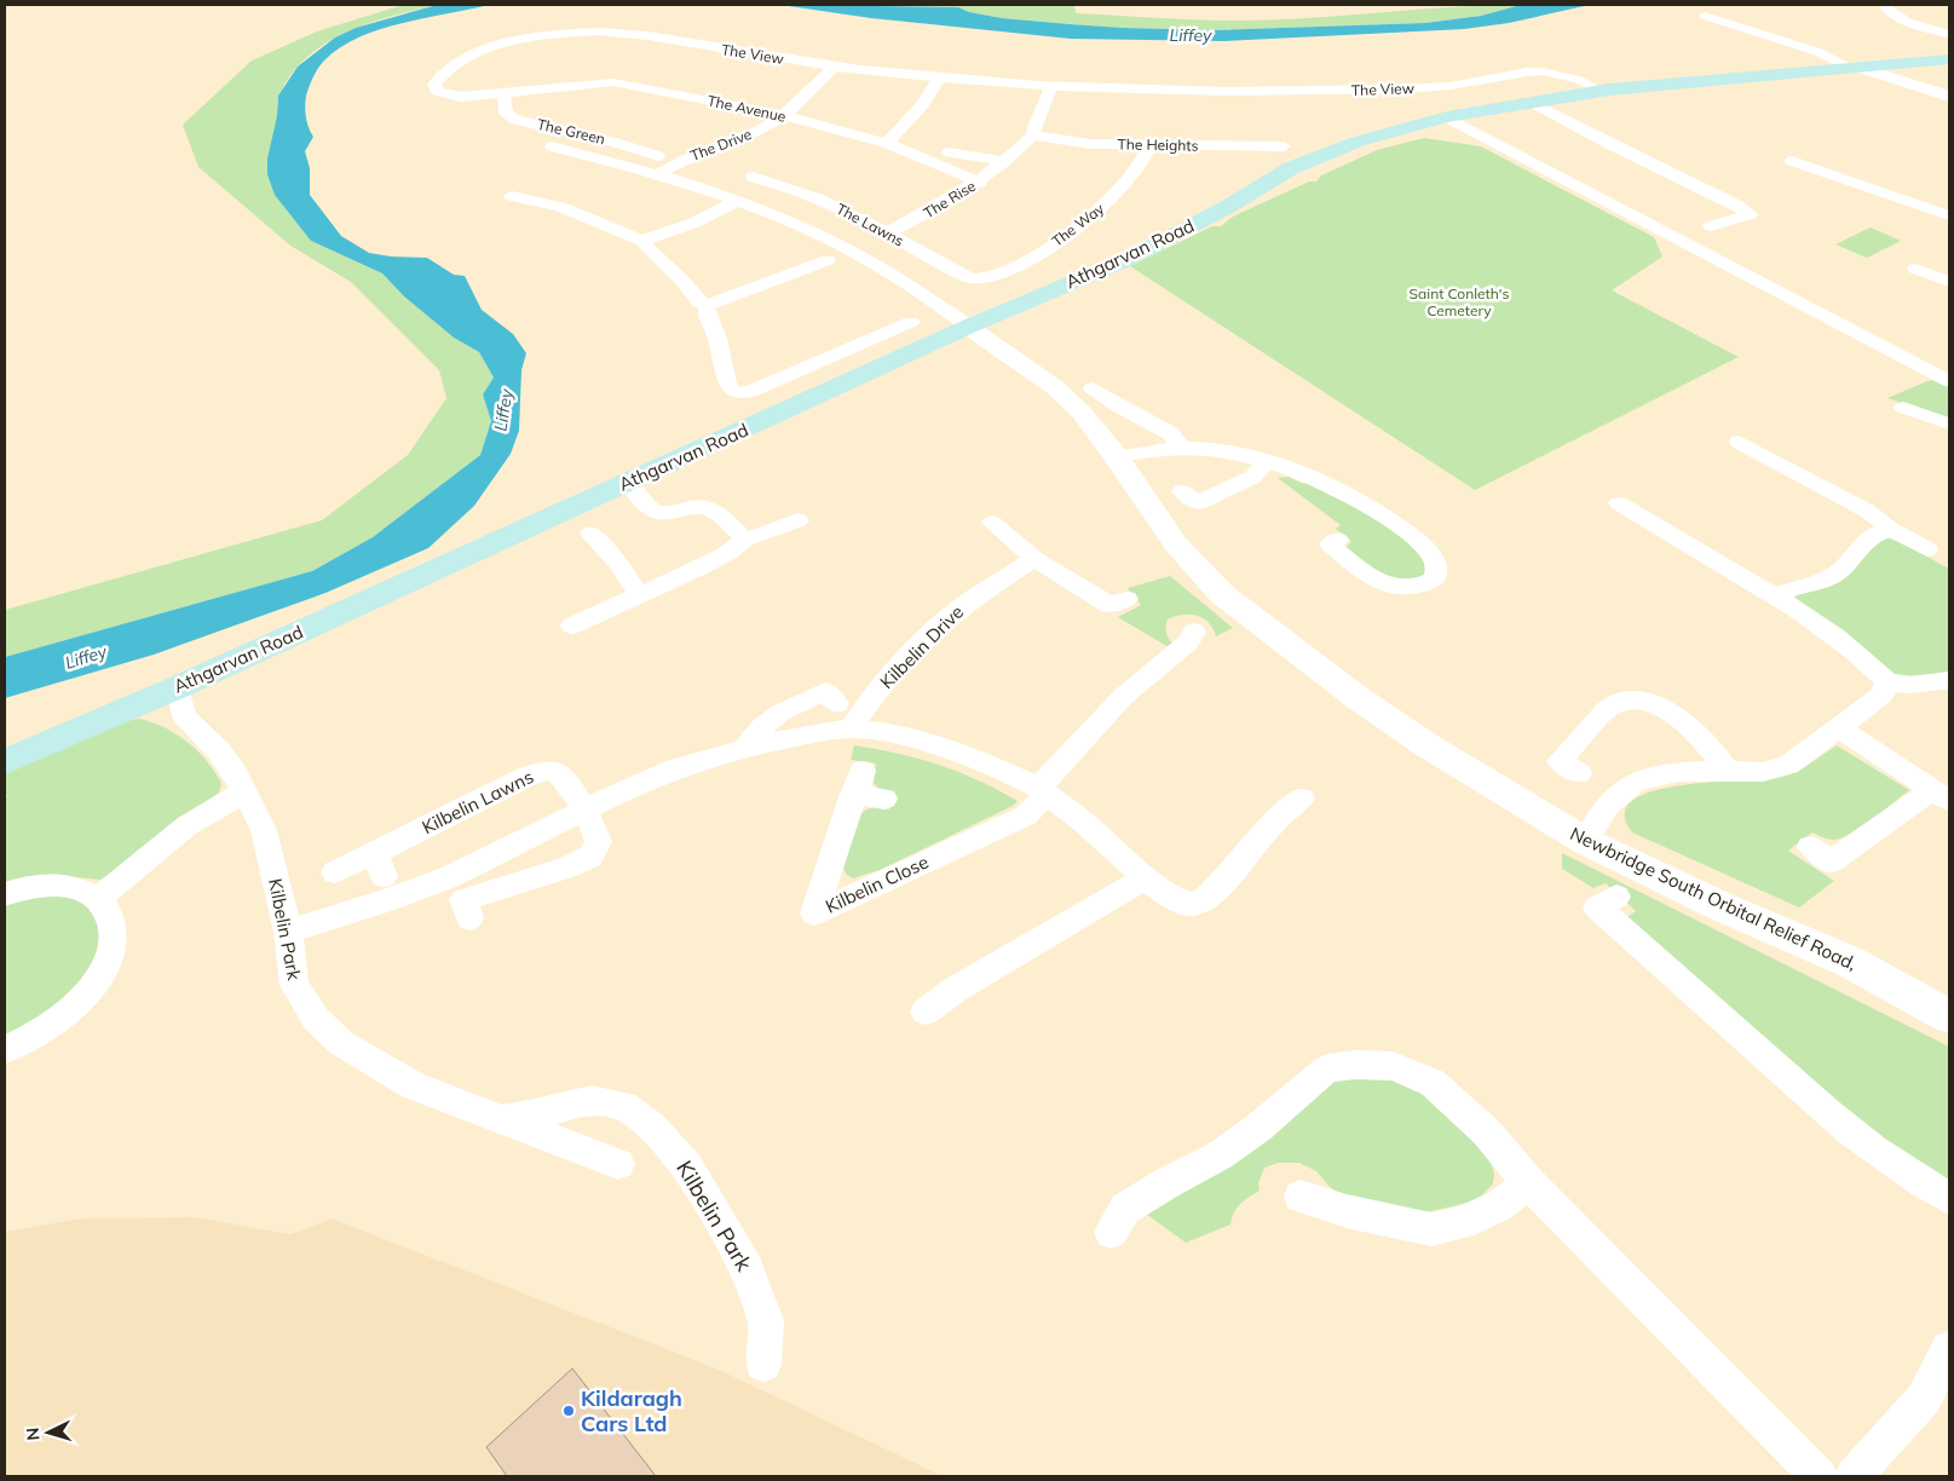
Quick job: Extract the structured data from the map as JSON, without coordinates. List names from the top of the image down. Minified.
{"streets":{"main road":["Athgarvan Road"],"street":["The View","The Avenue","The Green","The Drive","The Heights","The Rise","The Lawns","The Way","Kilbelin Drive","Kilbelin Lawns","Kilbelin Close","Newbridge South Orbital Relief Road,","Kilbelin Park"]},"crossings":[["The View","The Avenue"],["The View","The Green"],["The View","The Drive"],["The View","The Rise"],["The View","Athgarvan Road"],["The Avenue","The Green"],["The Avenue","The Drive"],["The Avenue","The Rise"],["The Heights","The Rise"],["The Heights","The Way"],["The Rise","The Lawns"],["The Lawns","The Way"],["Athgarvan Road","Newbridge South Orbital Relief Road,"],["Athgarvan Road","Kilbelin Park"]],"water":["Liffey"],"parks":["Saint Conleth's Cemetery"],"places":["Kildaragh Cars Ltd"],"north":"left"}
